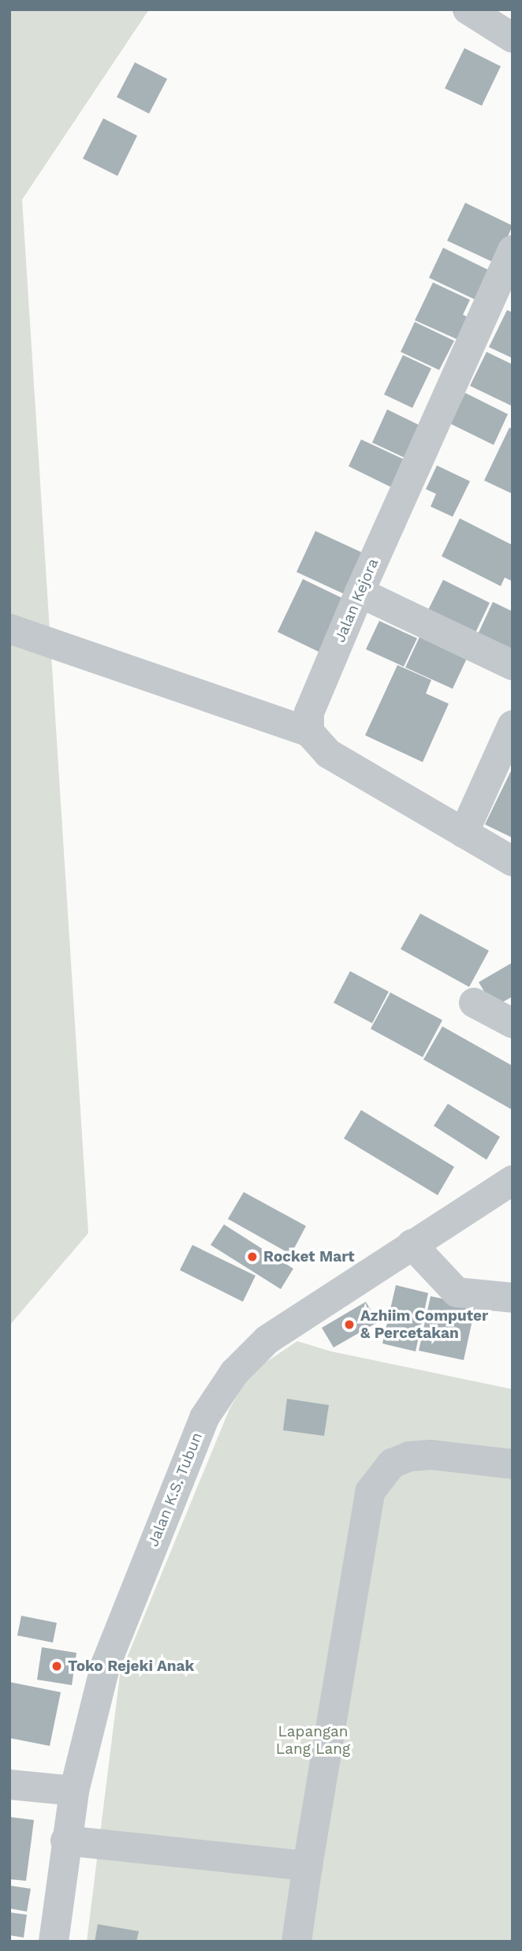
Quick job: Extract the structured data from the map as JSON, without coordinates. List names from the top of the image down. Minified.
{"streets":{"street":["Jalan Kejora","Jalan K.S. Tubun"]},"parks":["Lapangan Lang Lang"],"places":["Rocket Mart","Azhiim Computer & Percetakan","Toko Rejeki Anak"]}
